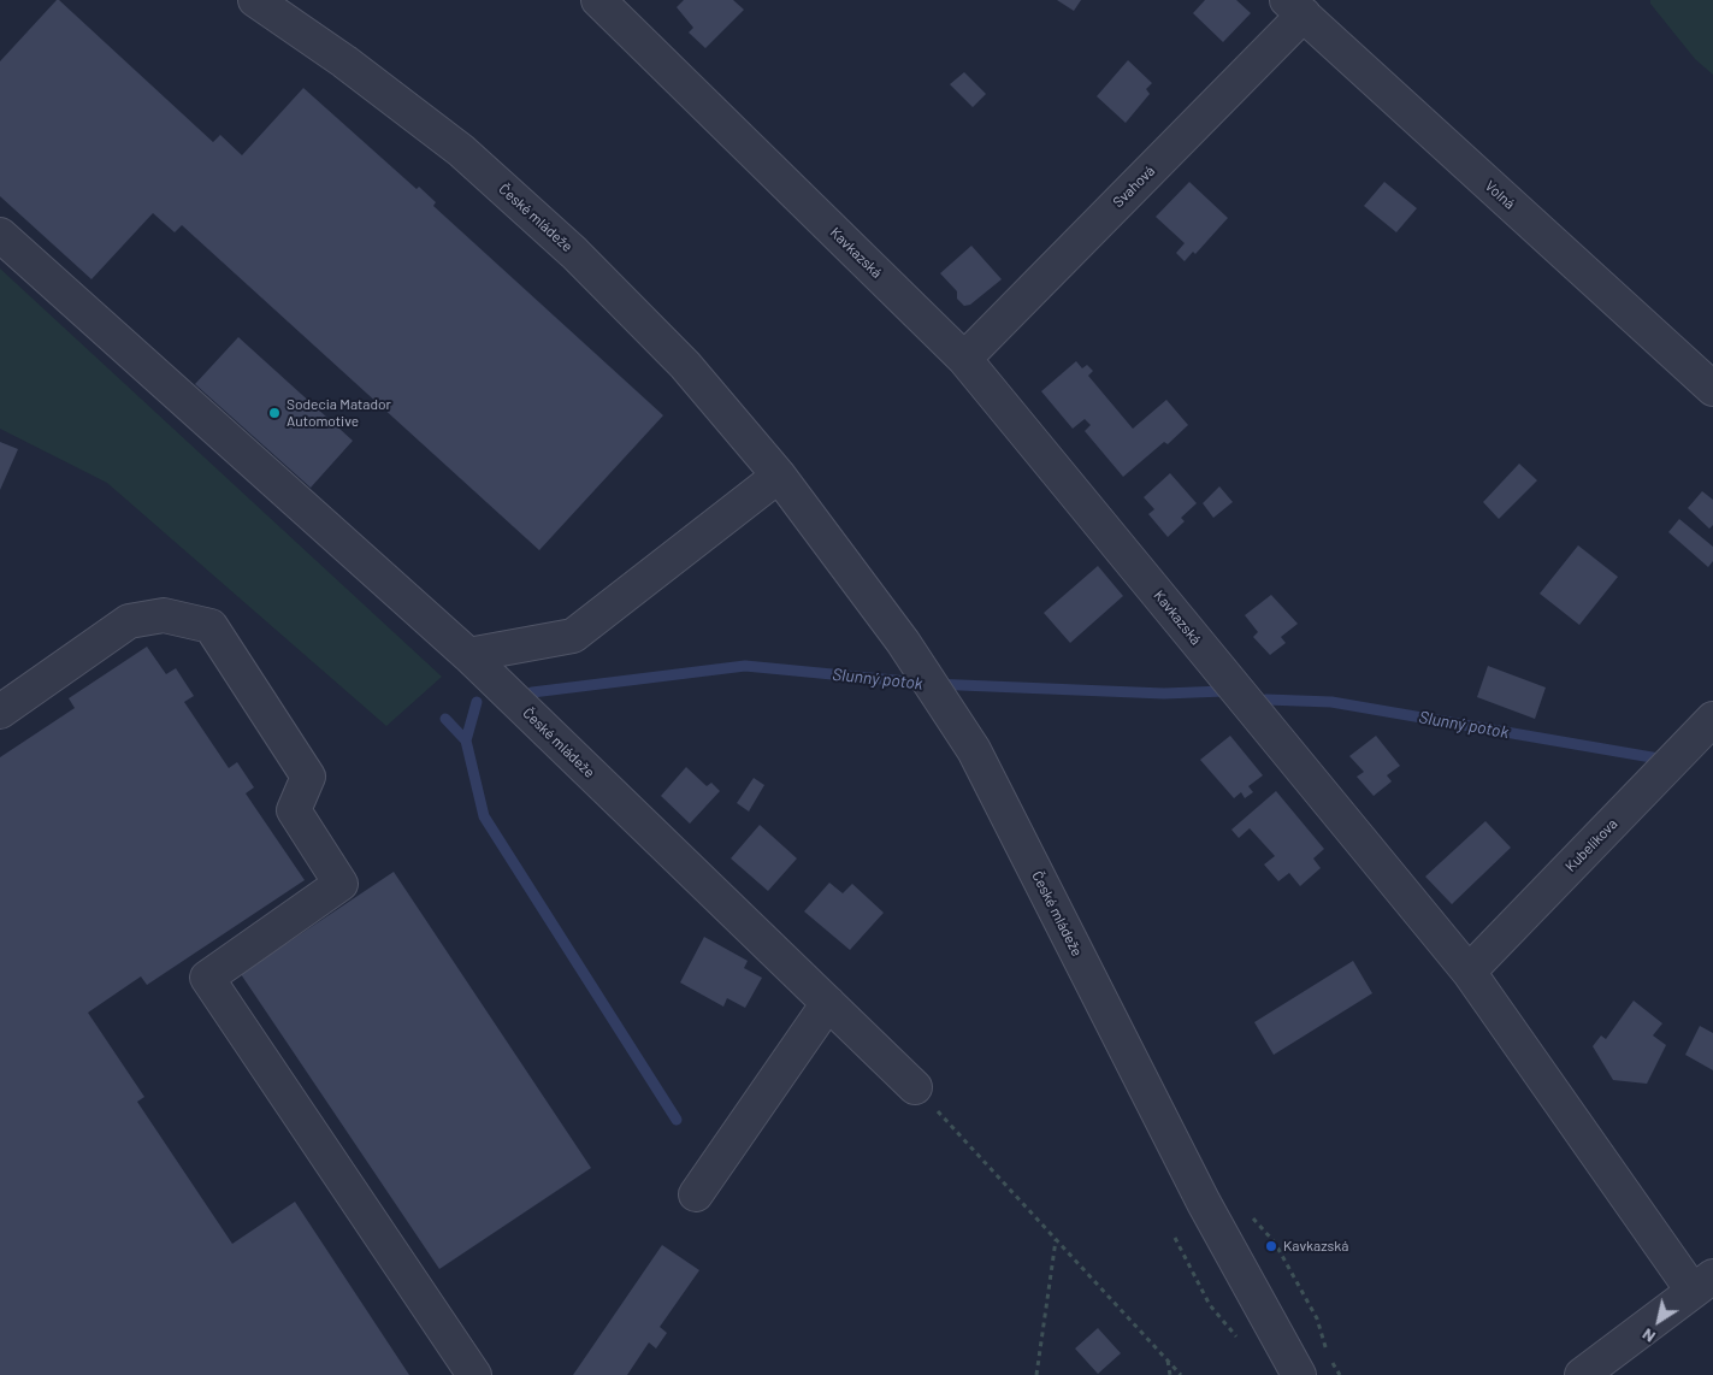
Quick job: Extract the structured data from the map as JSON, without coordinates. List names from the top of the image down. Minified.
{"streets":{"street":["Svahová","Volná","České mládeže","Kavkazská","Kubelíkova"]},"crossings":[["Svahová","Volná"],["Svahová","Kavkazská"],["Kavkazská","Kubelíkova"]],"water":["Slunný potok"],"places":["Sodecia Matador Automotive","Kavkazská"],"north":"bottom left"}
